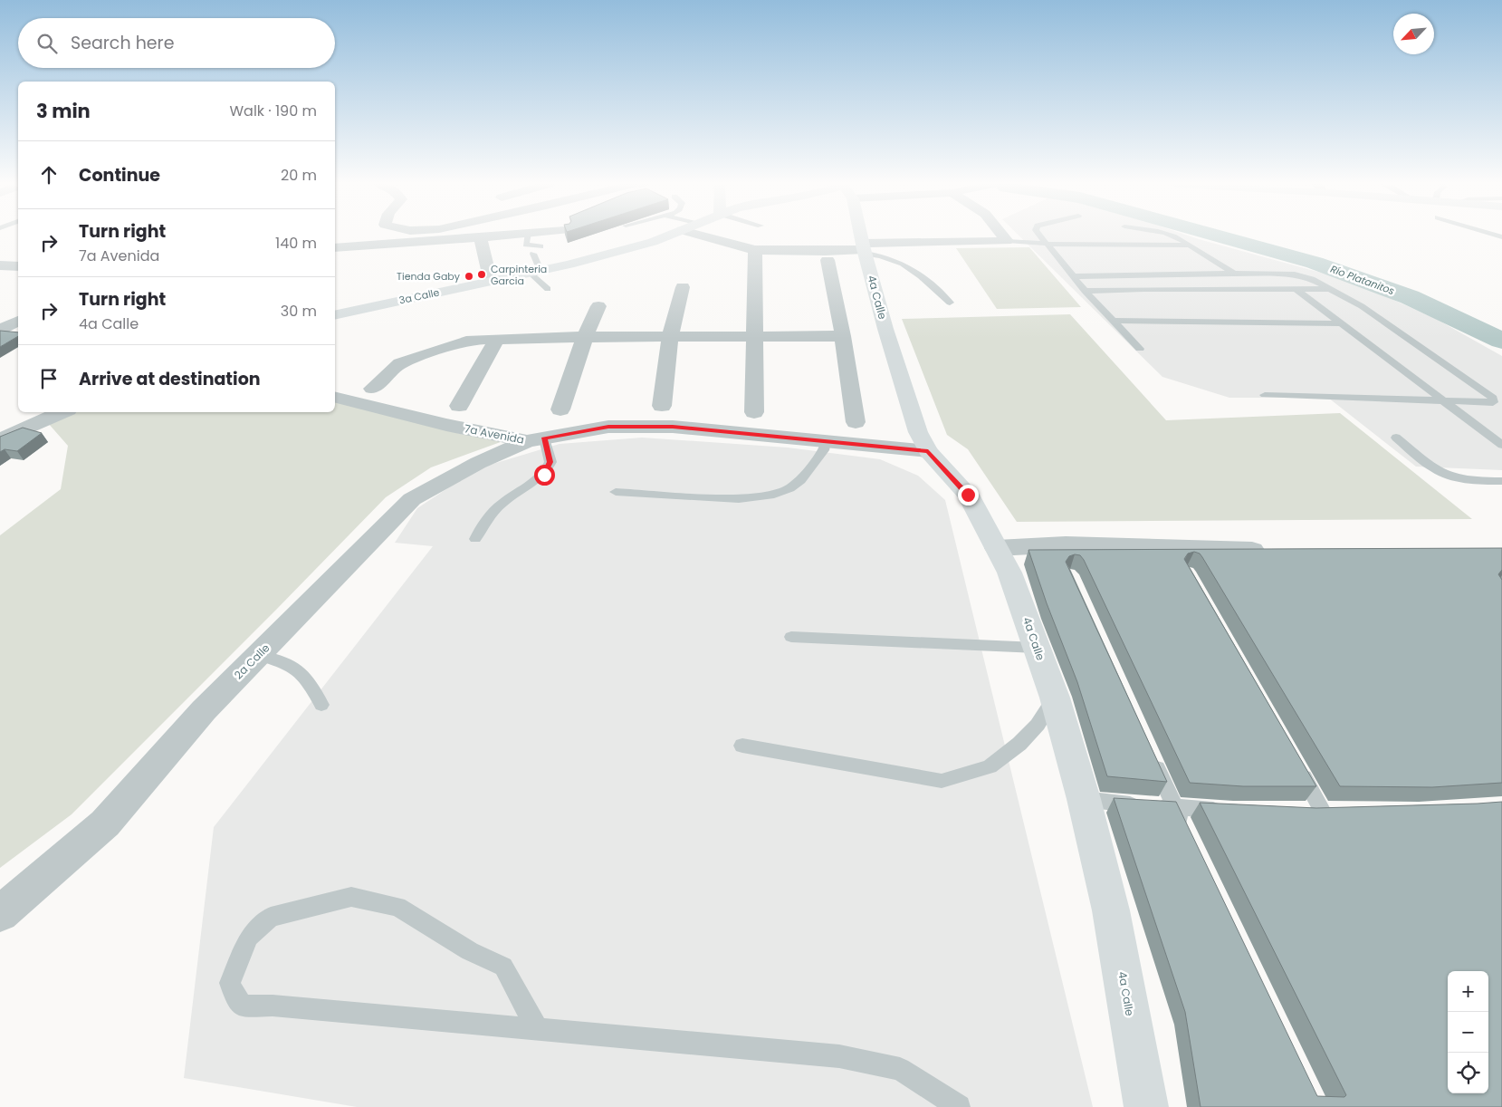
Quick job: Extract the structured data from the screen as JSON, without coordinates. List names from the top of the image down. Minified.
{"streets":{"main road":["3a Calle","4a Calle"],"street":["7a Avenida","2a Calle"]},"crossings":[["4a Calle","7a Avenida"],["7a Avenida","2a Calle"]],"water":["Río Platanitos"],"places":["Carpinteria Garcia","Tienda Gaby"],"north":"bottom left","page":{"search":"Search here","heading":["3 min","Walk · 190 m"],"list":[["Continue","20 m"],["Turn right","7a Avenida","140 m"],["Turn right","4a Calle","30 m"],"Arrive at destination"],"map_buttons":["+","−"]}}
